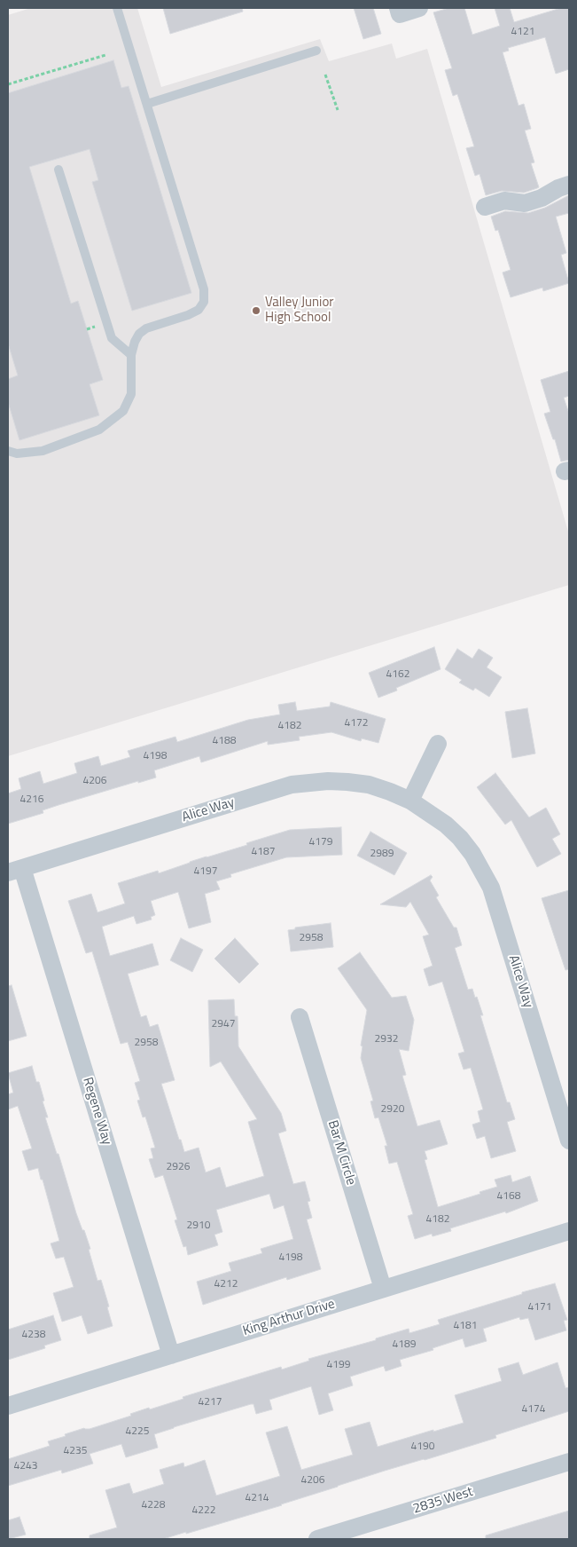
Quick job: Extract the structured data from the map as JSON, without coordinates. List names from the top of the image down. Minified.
{"streets":{"street":["Alice Way","Regene Way","Bar M Circle","King Arthur Drive","2835 West"]},"crossings":[["Alice Way","Regene Way"],["Regene Way","King Arthur Drive"],["Bar M Circle","King Arthur Drive"]],"places":["Valley Junior High School"],"house_numbers":["4121","4162","4172","4182","4188","4198","4206","4216","4179","4187","2989","4197","2958","2947","2932","2958","2920","2926","4168","4182","2910","4198","4212","4171","4181","4238","4189","4199","4217","4174","4225","4190","4235","4243","4206","4214","4228","4222"]}
